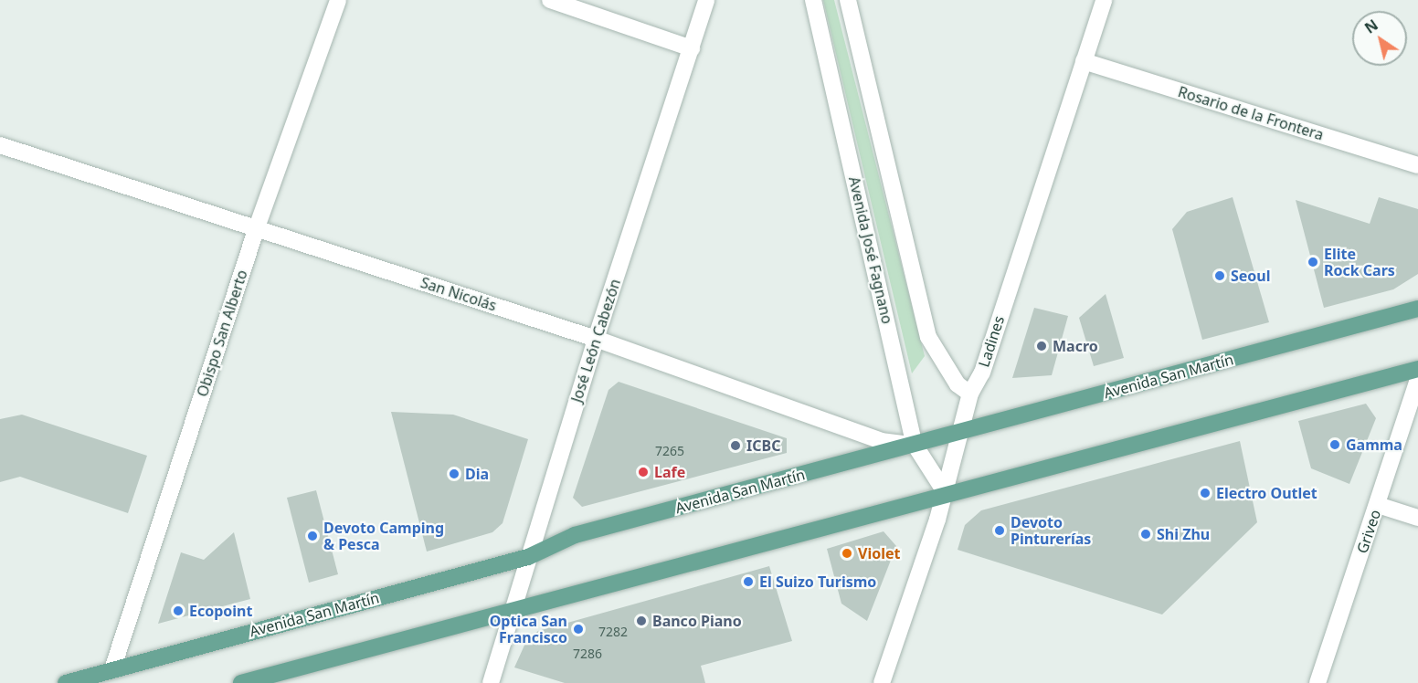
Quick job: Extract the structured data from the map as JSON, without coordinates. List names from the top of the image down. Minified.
{"streets":{"main road":["Avenida San Martín"],"street":["Rosario de la Frontera","Avenida José Fagnano","San Nicolás","Obispo San Alberto","José León Cabezón","Ladines","Griveo"]},"crossings":[["Rosario de la Frontera","Ladines"],["Avenida José Fagnano","San Nicolás"],["Avenida José Fagnano","Ladines"],["Avenida José Fagnano","Avenida San Martín"],["San Nicolás","Obispo San Alberto"],["San Nicolás","José León Cabezón"],["San Nicolás","Avenida San Martín"],["Obispo San Alberto","Avenida San Martín"],["José León Cabezón","Avenida San Martín"],["Ladines","Avenida San Martín"]],"places":["Elite Rock Cars","Seoul","Macro","Gamma","ICBC","Lafe","Dia","Electro Outlet","Devoto Pinturerías","Shi Zhu","Devoto Camping & Pesca","Violet","El Suizo Turismo","Ecopoint","Banco Piano","Optica San Francisco"],"house_numbers":["7265","7282","7286"],"north":"top left"}
